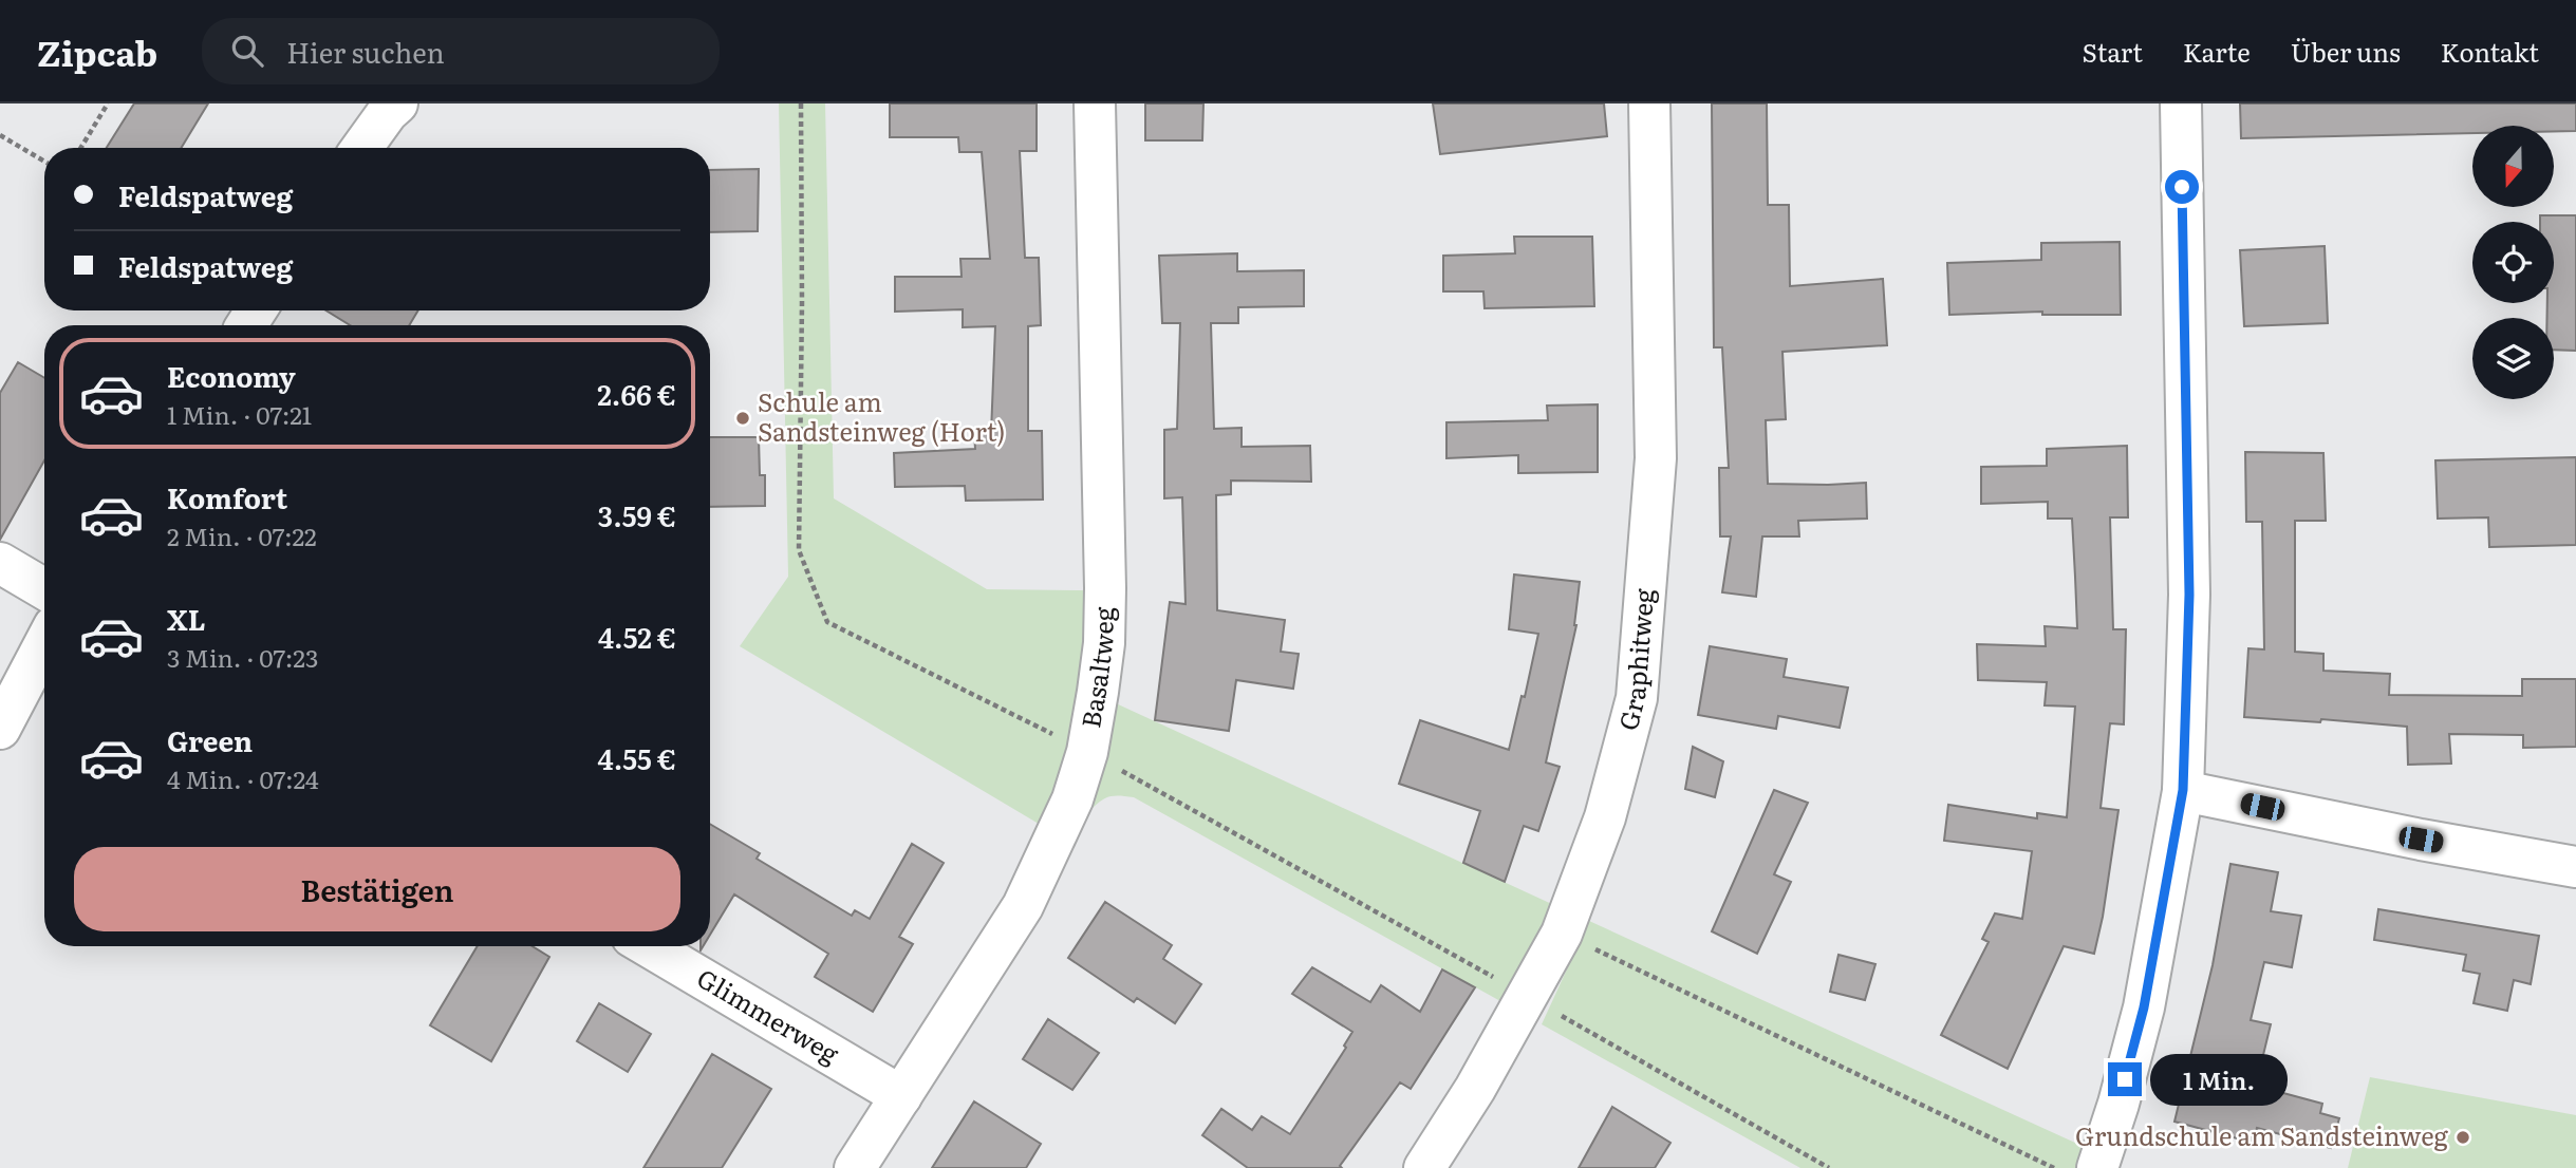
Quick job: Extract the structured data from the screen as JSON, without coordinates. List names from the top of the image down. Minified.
{"streets":{"street":["Graphitweg","Basaltweg","Glimmerweg"]},"crossings":[["Basaltweg","Glimmerweg"]],"places":["Schule am Sandsteinweg (Hort)","Grundschule am Sandsteinweg"],"north":"bottom","page":{"header":"Zipcab","search":"Hier suchen","nav":["Start","Karte","Über uns","Kontakt"],"banner":["Feldspatweg","Feldspatweg"],"list":[{"name":"Economy","note":"1 Min. · 07:21","value":"2.66 €"},{"name":"Komfort","note":"2 Min. · 07:22","value":"3.59 €"},{"name":"XL","note":"3 Min. · 07:23","value":"4.52 €"},{"name":"Green","note":"4 Min. · 07:24","value":"4.55 €"}],"buttons":"Bestätigen","bubble":"1 Min."}}
